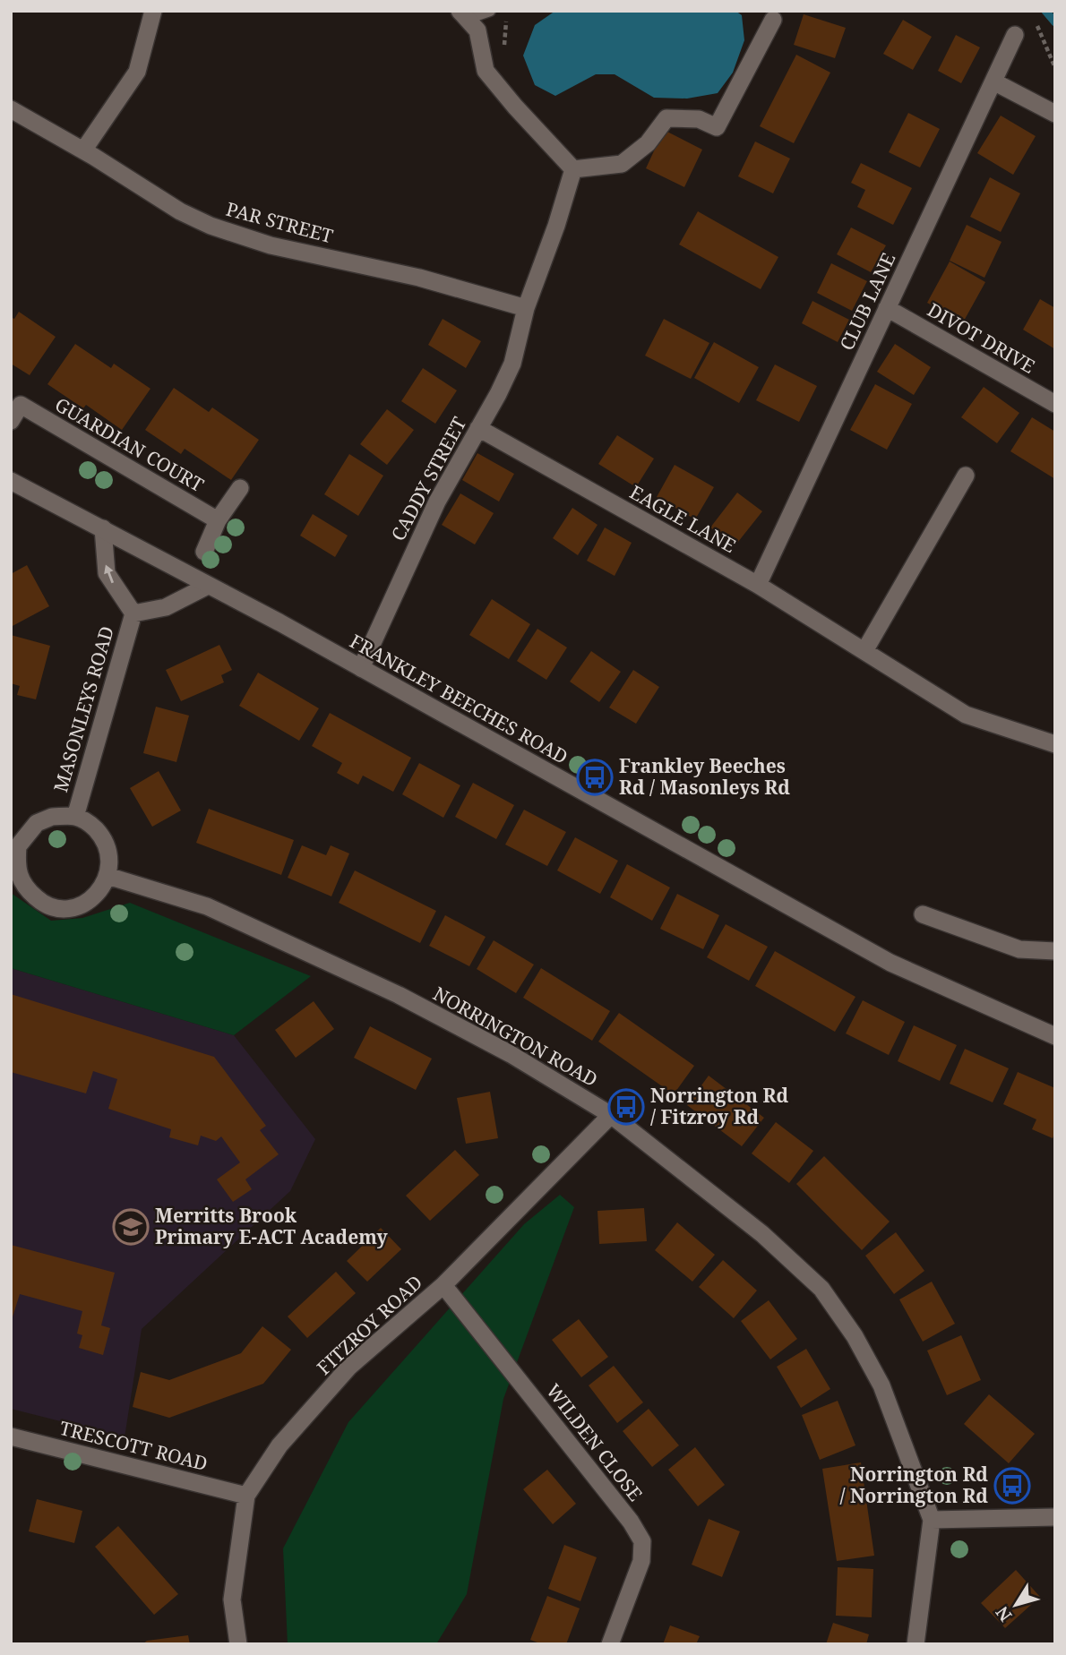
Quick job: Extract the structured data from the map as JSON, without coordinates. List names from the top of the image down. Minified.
{"streets":{"street":["PAR STREET","CLUB LANE","DIVOT DRIVE","GUARDIAN COURT","CADDY STREET","EAGLE LANE","FRANKLEY BEECHES ROAD","MASONLEYS ROAD","NORRINGTON ROAD","FITZROY ROAD","WILDEN CLOSE","TRESCOTT ROAD"]},"crossings":[["PAR STREET","CADDY STREET"],["CLUB LANE","DIVOT DRIVE"],["CLUB LANE","EAGLE LANE"],["CADDY STREET","EAGLE LANE"],["CADDY STREET","FRANKLEY BEECHES ROAD"],["FRANKLEY BEECHES ROAD","MASONLEYS ROAD"],["MASONLEYS ROAD","NORRINGTON ROAD"],["NORRINGTON ROAD","FITZROY ROAD"],["FITZROY ROAD","WILDEN CLOSE"],["FITZROY ROAD","TRESCOTT ROAD"]],"places":{"bus stop":["Frankley Beeches Rd / Masonleys Rd","Norrington Rd / Fitzroy Rd","Norrington Rd / Norrington Rd"],"school or university":["Merritts Brook Primary E-ACT Academy"]},"north":"bottom left"}
